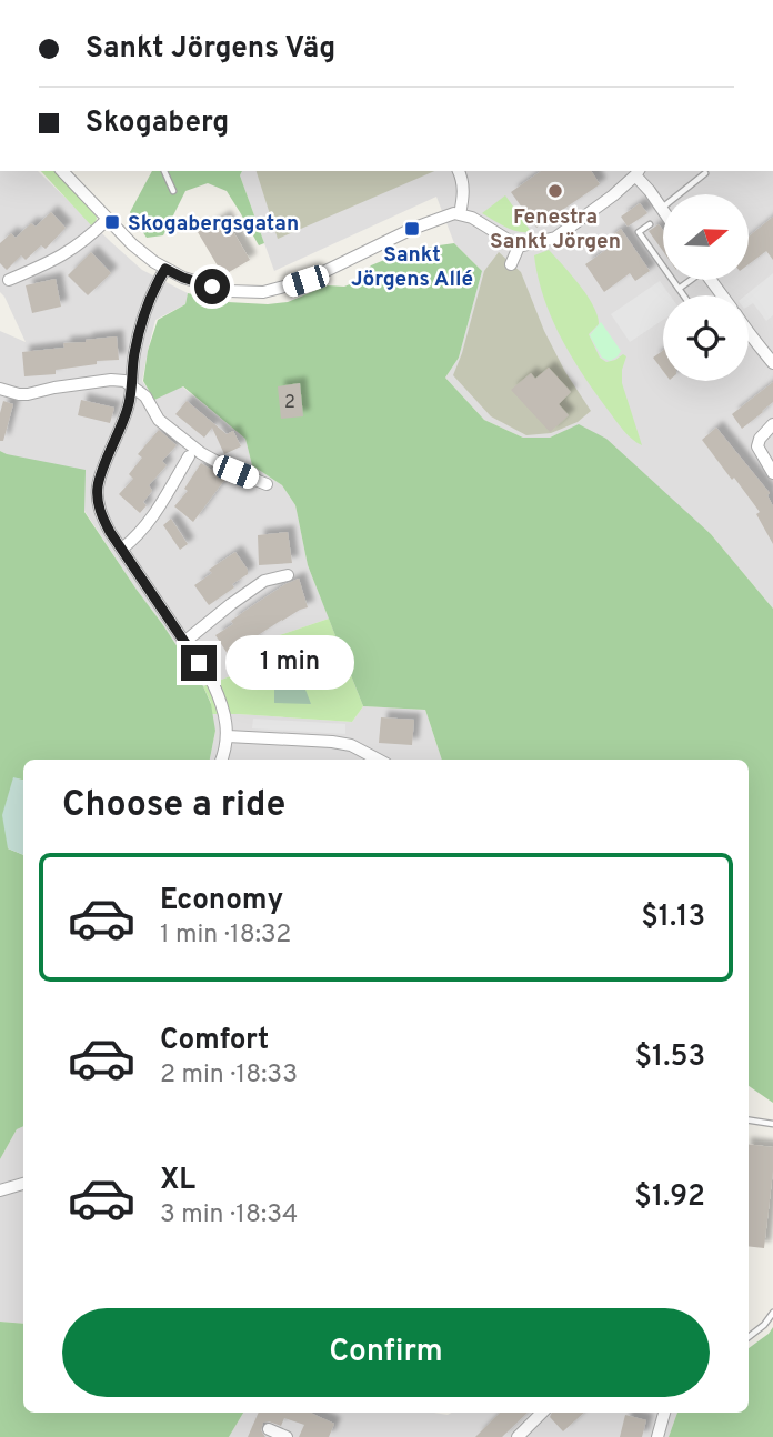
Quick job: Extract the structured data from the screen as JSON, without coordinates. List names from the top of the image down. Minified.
{"places":{"other":["Fenestra Sankt Jörgen"],"transit":["Skogabergsgatan","Sankt Jörgens Allé"]},"house_numbers":["2"],"north":"right","page":{"banner":["Sankt Jörgens Väg","Skogaberg"],"bubble":"1 min","heading":"Choose a ride","list":[{"name":"Economy","note":"1 min · 18:32","value":"$1.13"},{"name":"Comfort","note":"2 min · 18:33","value":"$1.53"},{"name":"XL","note":"3 min · 18:34","value":"$1.92"}],"buttons":"Confirm"}}
